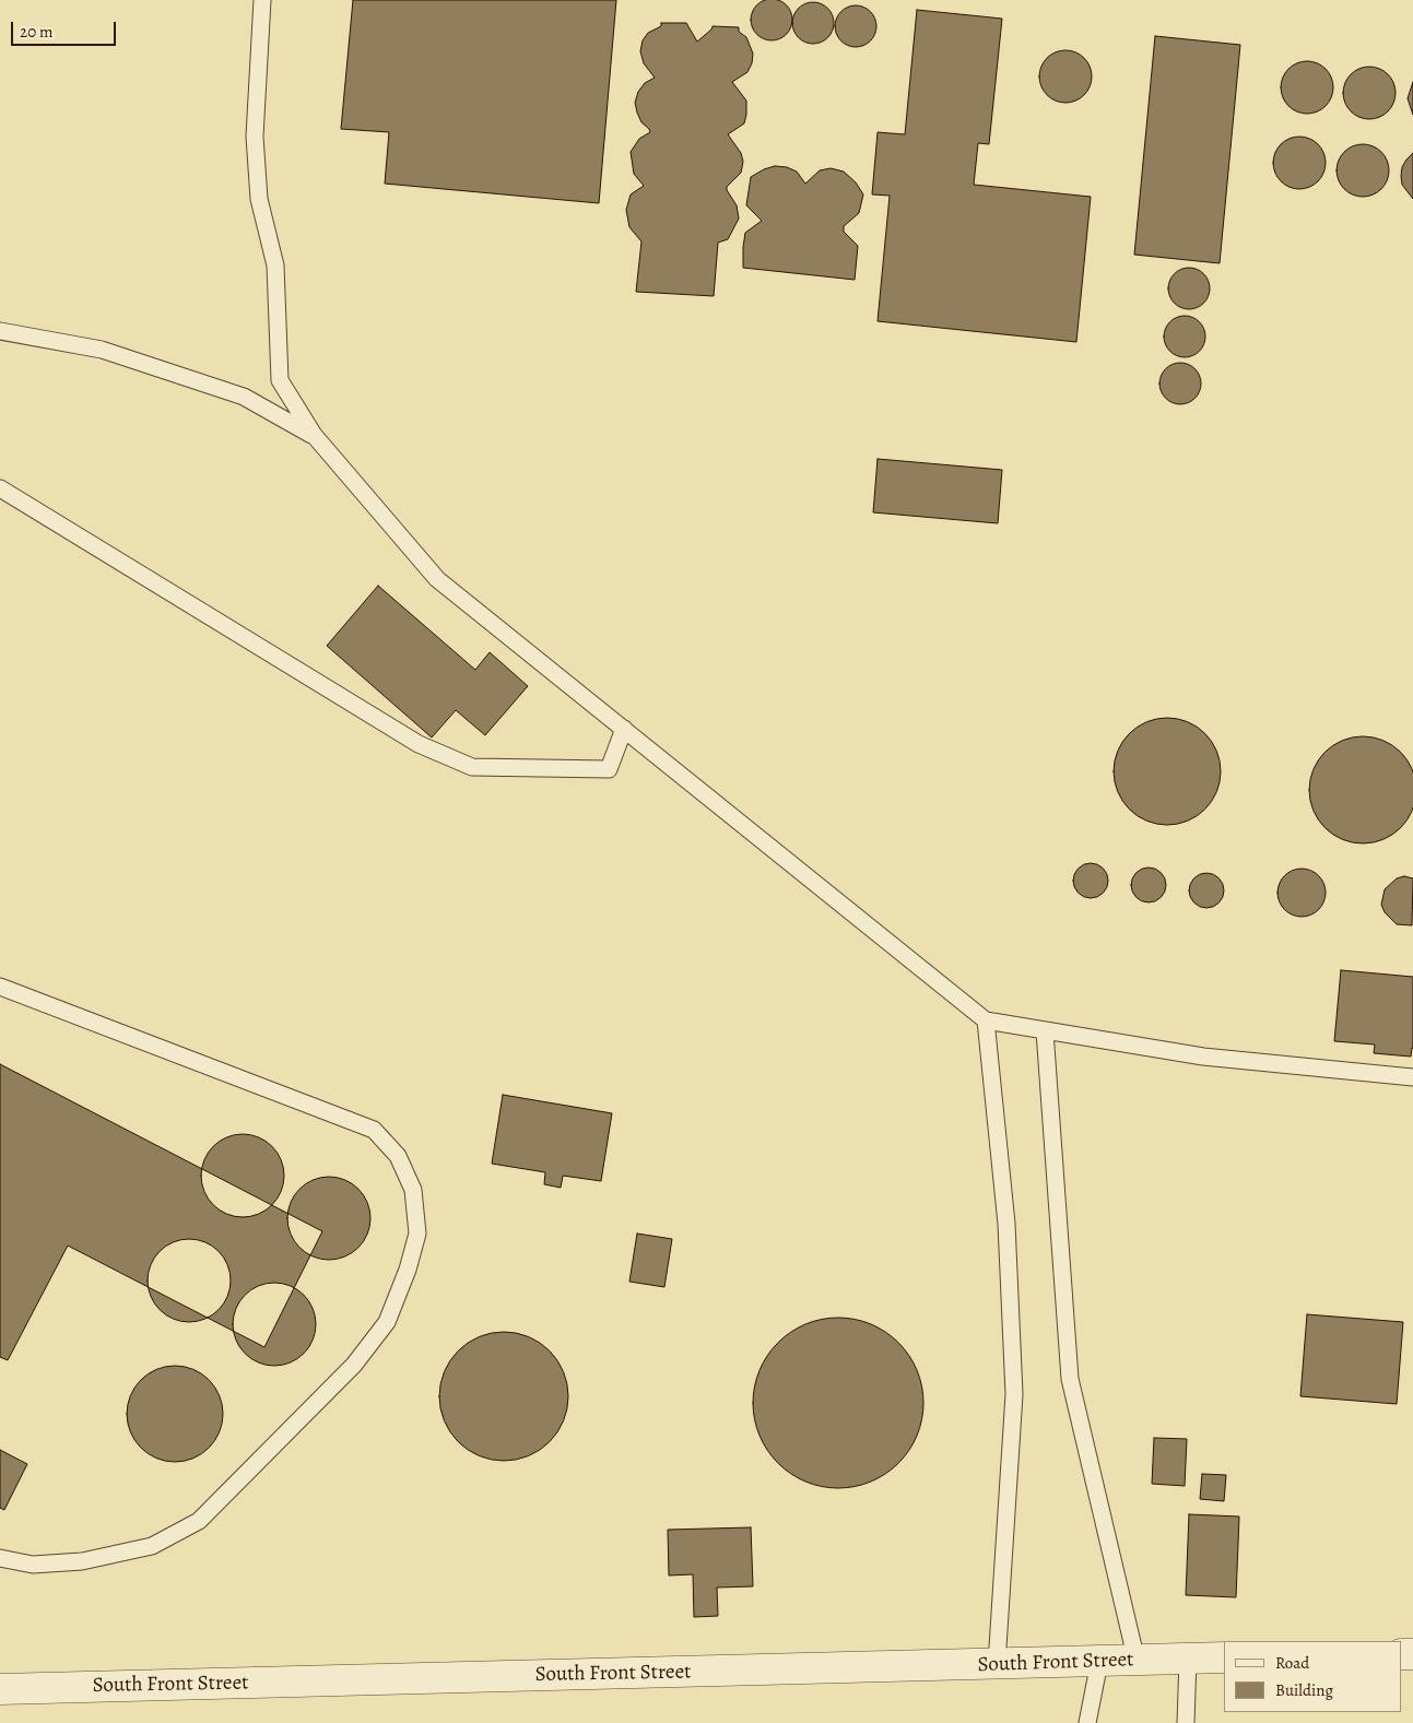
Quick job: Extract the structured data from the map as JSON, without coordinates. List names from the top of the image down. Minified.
{"streets":{"street":["South Front Street"]},"legend":["Road","Building"],"scale_bar":"20 m"}
